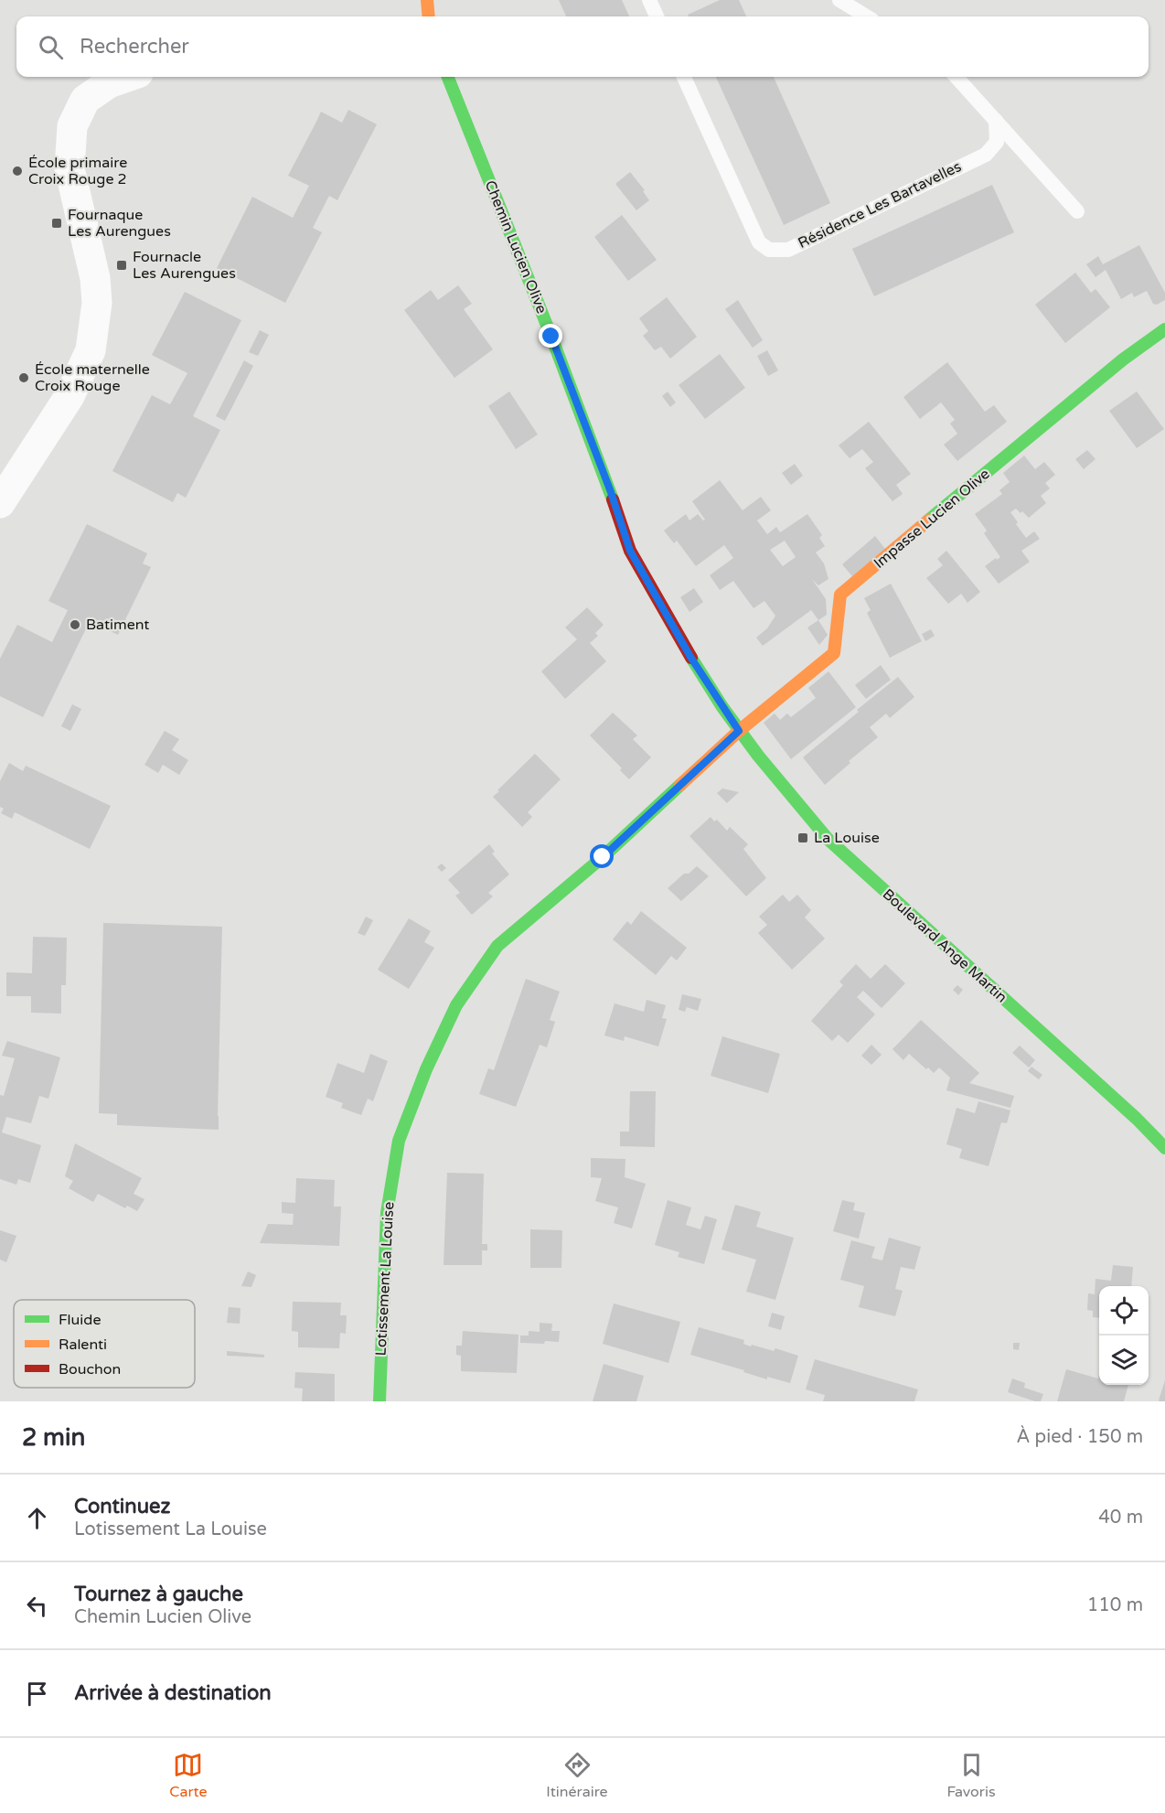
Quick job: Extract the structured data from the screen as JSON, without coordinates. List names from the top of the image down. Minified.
{"streets":{"street":["Chemin Lucien Olive","Impasse Lucien Olive","Boulevard Ange Martin","Lotissement La Louise"],"lane":["Résidence Les Bartavelles"]},"crossings":[["Chemin Lucien Olive","Impasse Lucien Olive"],["Chemin Lucien Olive","Boulevard Ange Martin"],["Chemin Lucien Olive","Lotissement La Louise"],["Impasse Lucien Olive","Boulevard Ange Martin"],["Impasse Lucien Olive","Lotissement La Louise"],["Boulevard Ange Martin","Lotissement La Louise"]],"places":{"other":["École primaire Croix Rouge 2","École maternelle Croix Rouge","Batiment"],"transit":["Fournaque Les Aurengues","Fournacle Les Aurengues","La Louise"]},"legend":["Fluide","Ralenti","Bouchon"],"page":{"search":"Rechercher","heading":["2 min","À pied · 150 m"],"list":[["Continuez","Lotissement La Louise","40 m"],["Tournez à gauche","Chemin Lucien Olive","110 m"],"Arrivée à destination"],"nav":["Carte","Itinéraire","Favoris"]}}
